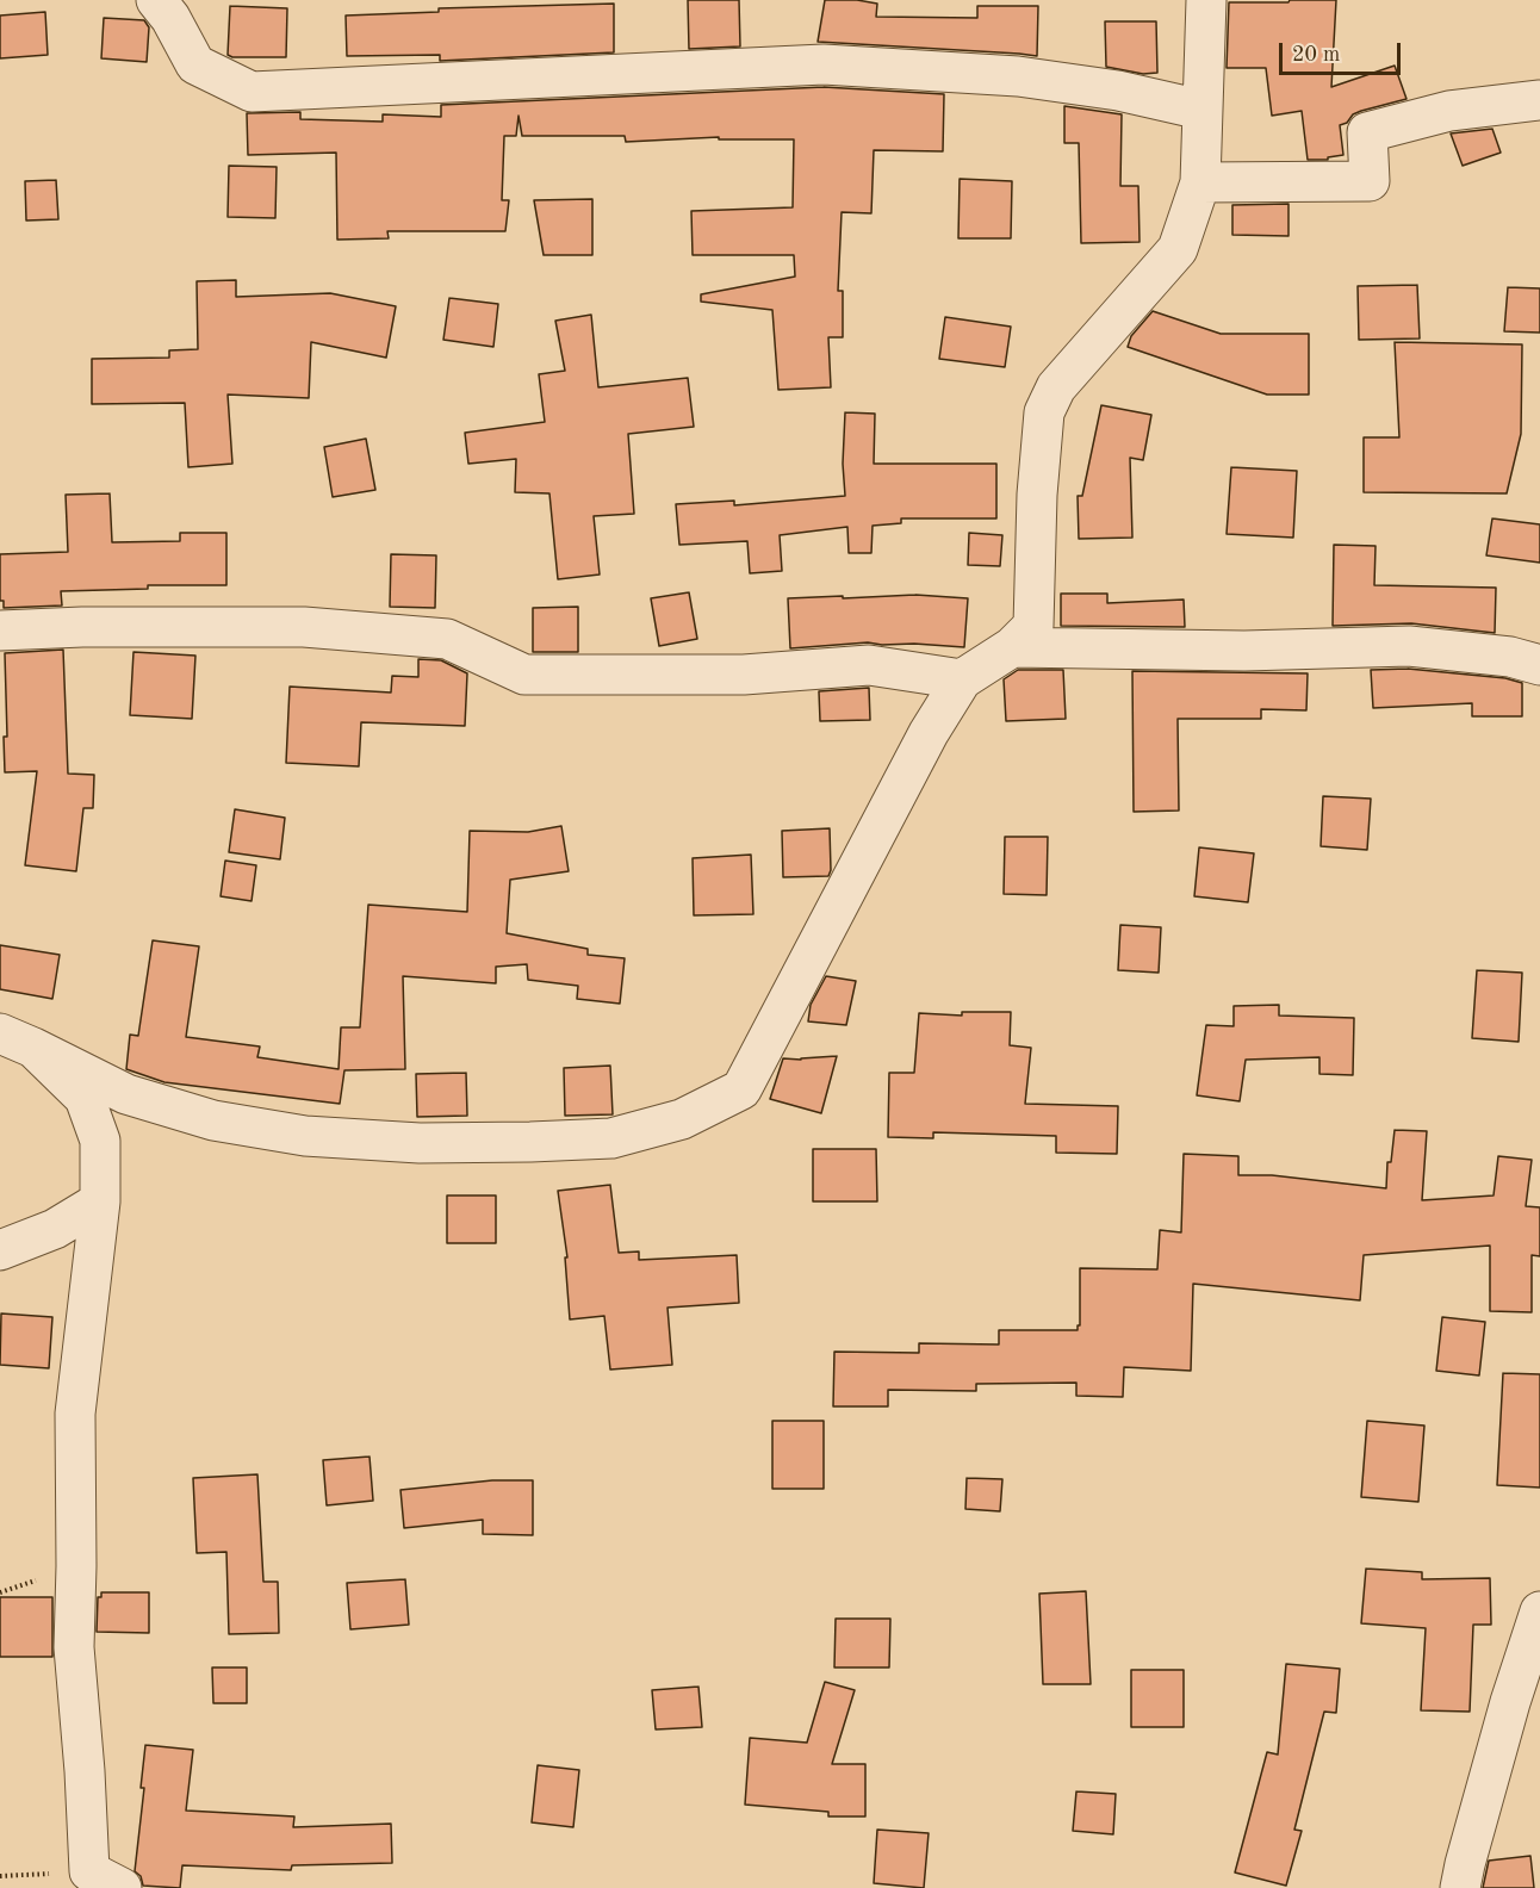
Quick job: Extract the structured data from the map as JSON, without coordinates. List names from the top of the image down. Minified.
{"scale_bar":"20 m"}
